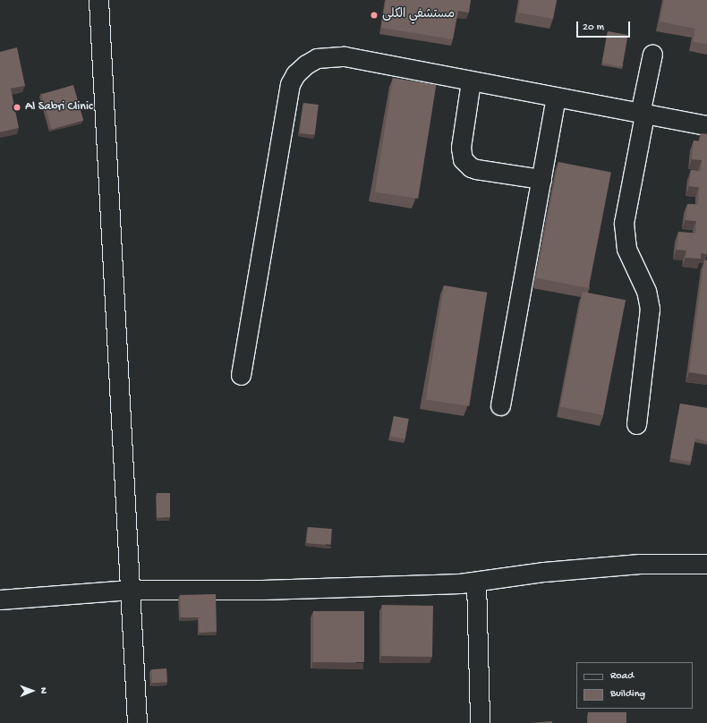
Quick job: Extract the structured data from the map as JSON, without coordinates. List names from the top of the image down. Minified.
{"places":["مستشفي الكلى","Al Sabri Clinic"],"legend":["Road","Building"],"scale_bar":"20 m","north":"right"}
